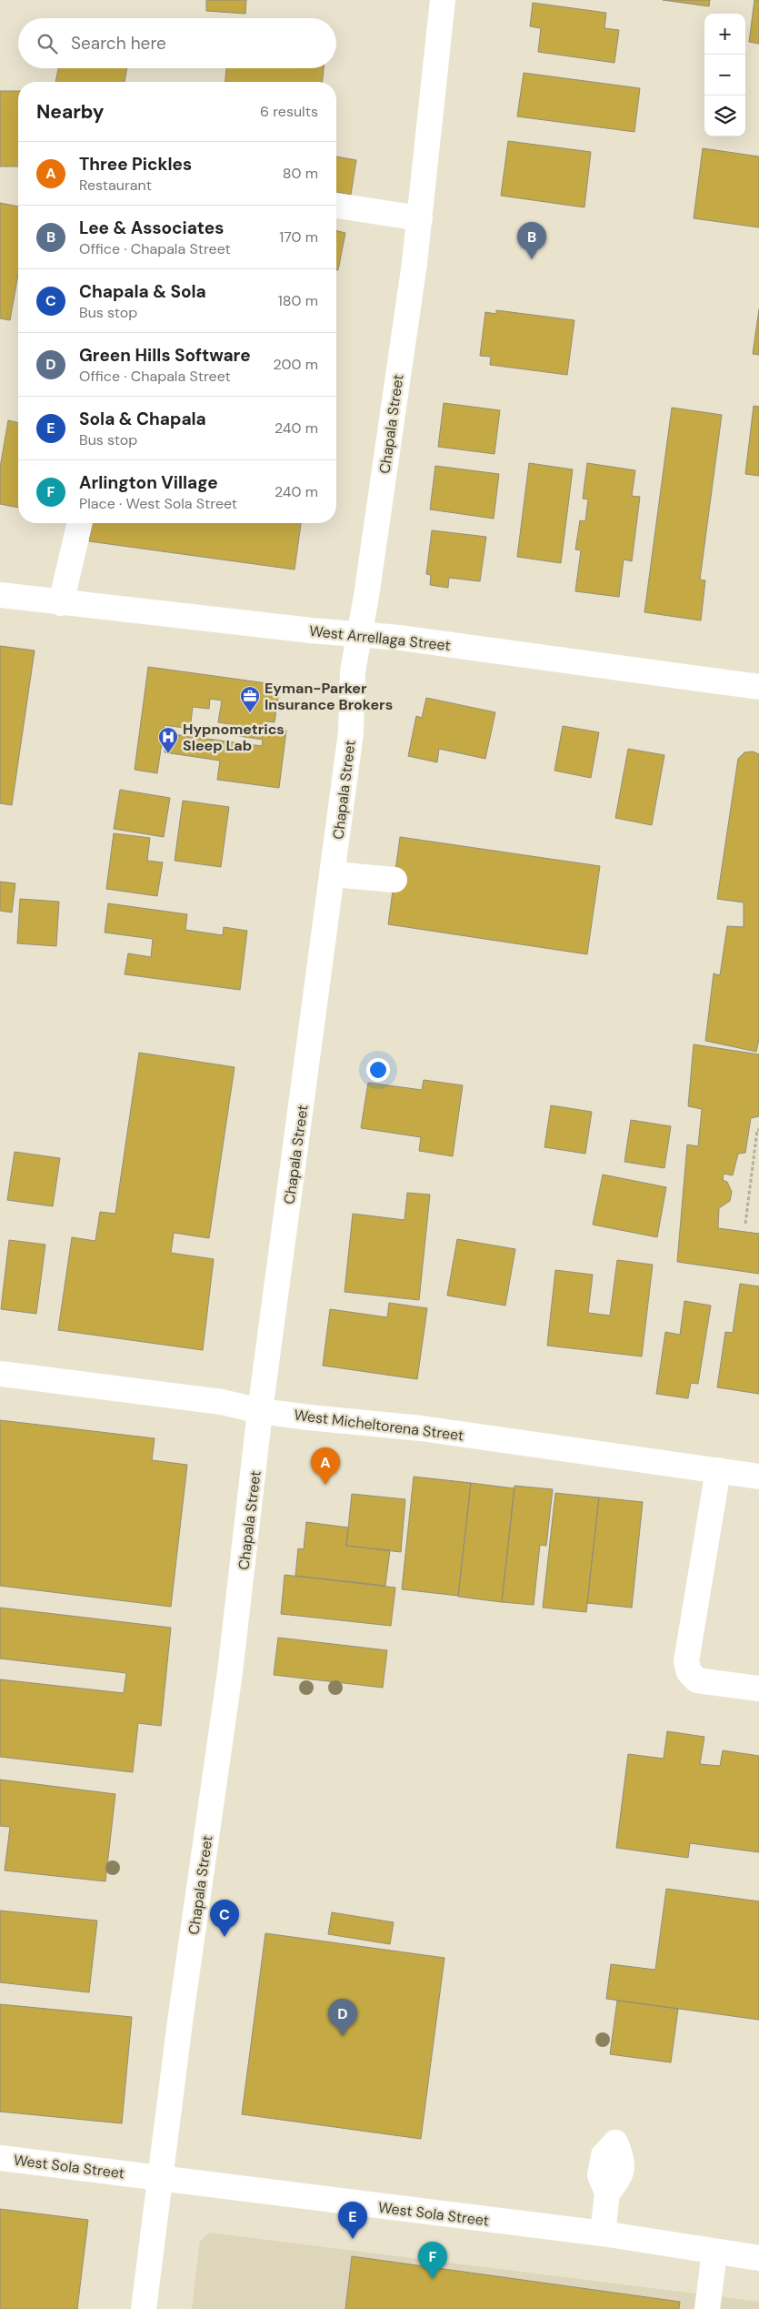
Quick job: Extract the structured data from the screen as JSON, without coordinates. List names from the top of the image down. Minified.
{"streets":{"street":["Chapala Street","West Arrellaga Street","West Micheltorena Street","West Sola Street"]},"crossings":[["Chapala Street","West Arrellaga Street"],["Chapala Street","West Micheltorena Street"],["Chapala Street","West Sola Street"]],"places":{"office":["Eyman-Parker Insurance Brokers"],"hospital":["Hypnometrics Sleep Lab"]},"page":{"map_buttons":["+","−"],"search":"Search here","heading":["Nearby","6 results"],"list":[{"mark":"A","name":"Three Pickles","note":"Restaurant","value":"80 m"},{"mark":"B","name":"Lee & Associates","note":"Office · Chapala Street","value":"170 m"},{"mark":"C","name":"Chapala & Sola","note":"Bus stop","value":"180 m"},{"mark":"D","name":"Green Hills Software","note":"Office · Chapala Street","value":"200 m"},{"mark":"E","name":"Sola & Chapala","note":"Bus stop","value":"240 m"},{"mark":"F","name":"Arlington Village","note":"Place · West Sola Street","value":"240 m"}],"pins":["B","A","C","D","E","F"]}}
